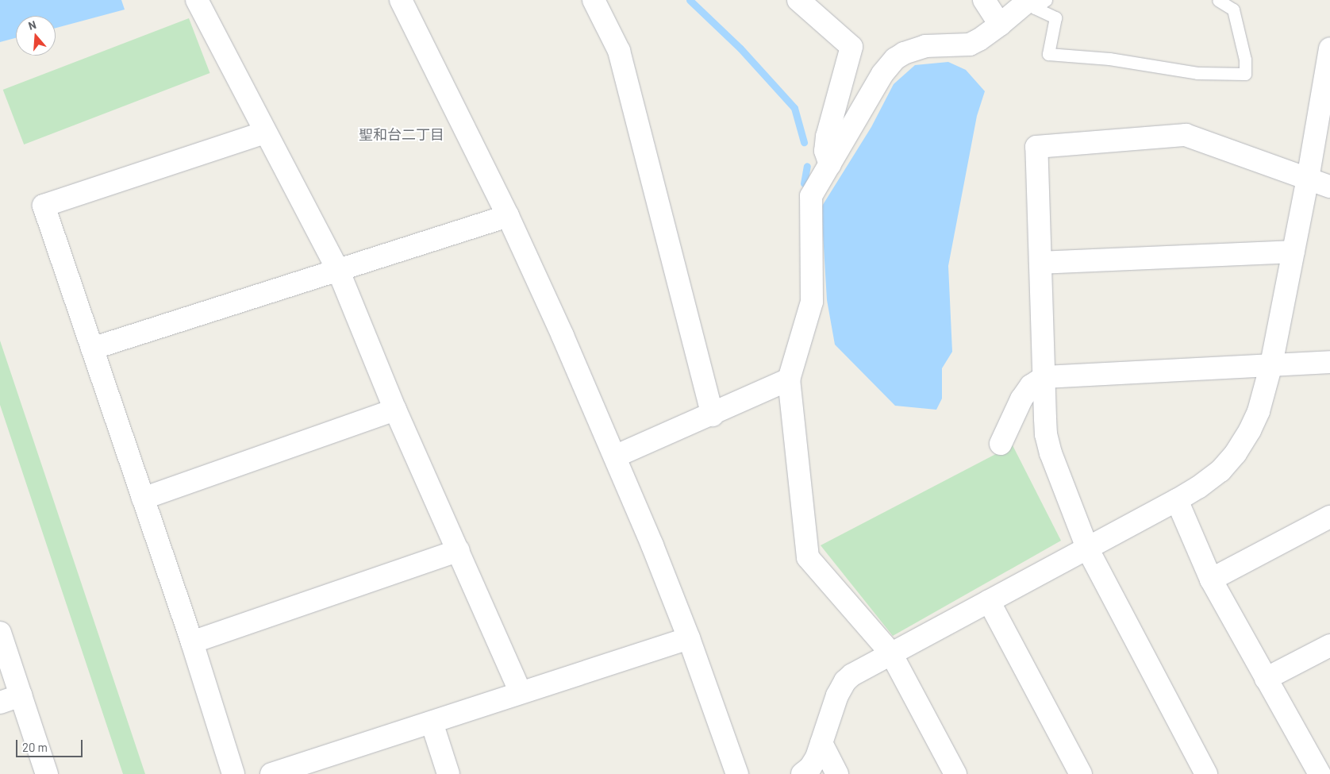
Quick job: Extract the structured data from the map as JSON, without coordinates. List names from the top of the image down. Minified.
{"districts":["聖和台二丁目"],"scale_bar":"20 m","north":"top"}
